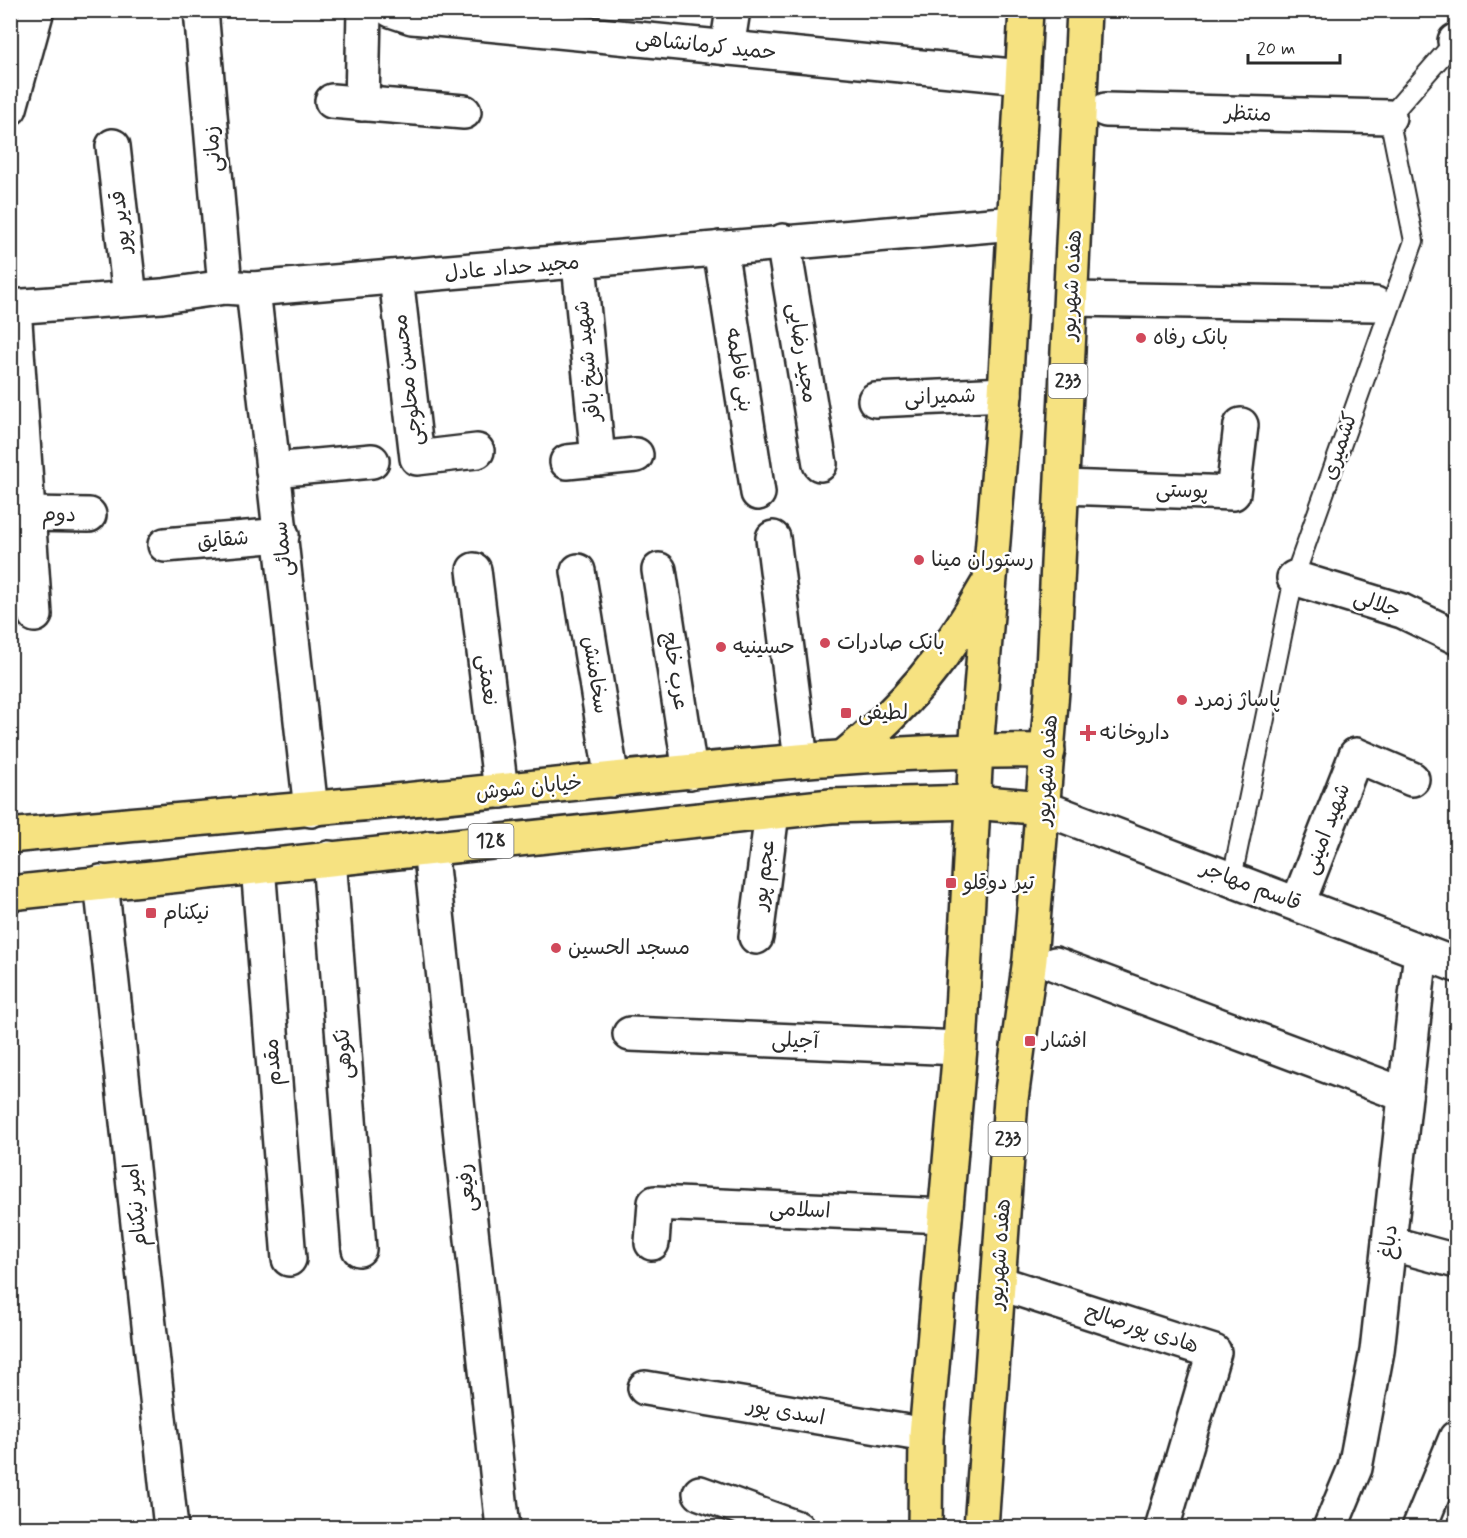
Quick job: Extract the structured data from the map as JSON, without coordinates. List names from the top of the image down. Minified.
{"streets":{"main road":["هفده شهریور","233","خیابان شوش","128"],"street":["حمید کرمانشاهی","منتظر","زمانی","قدیر پور","مجید حداد عادل","مجید رضایی","شهید شیخ باقر","بنی فاطمه","محسن محلوجی","شمیرانی","پوستی","دوم","شقایق","سمائی","جلالی","عرب خلج","سخامنش","نعمتی","شهید امینی","عجم پور","قاسم مهاجر","آجیلی","نکوهی","مقدم","رفیعی","امیر نیکنام","اسلامی","دباغ","هادی پورصالح","اسدی پور"],"lane":["کشمیری"]},"crossings":[["منتظر","کشمیری"],["زمانی","مجید حداد عادل"],["زمانی","سمائی"],["قدیر پور","مجید حداد عادل"],["مجید حداد عادل","مجید رضایی"],["مجید حداد عادل","شهید شیخ باقر"],["مجید حداد عادل","بنی فاطمه"],["مجید حداد عادل","محسن محلوجی"],["مجید حداد عادل","سمائی"],["هفده شهریور","پوستی"],["هفده شهریور","خیابان شوش"],["هفده شهریور","قاسم مهاجر"],["هفده شهریور","هادی پورصالح"],["کشمیری","جلالی"],["کشمیری","قاسم مهاجر"],["شقایق","سمائی"],["سمائی","خیابان شوش"],["عرب خلج","خیابان شوش"],["سخامنش","خیابان شوش"],["نعمتی","خیابان شوش"],["شهید امینی","قاسم مهاجر"],["128","عجم پور"],["128","نکوهی"],["128","مقدم"],["128","رفیعی"],["128","امیر نیکنام"],["قاسم مهاجر","دباغ"]],"places":{"other":["بانک رفاه","رستوران مینا","بانک صادرات","حسینیه","پاساژ زمرد","مسجد الحسین"],"transit":["لطیفی","تیر دوقلو","نیکنام","افشار"],"health":["داروخانه"]},"scale_bar":"20 m"}
